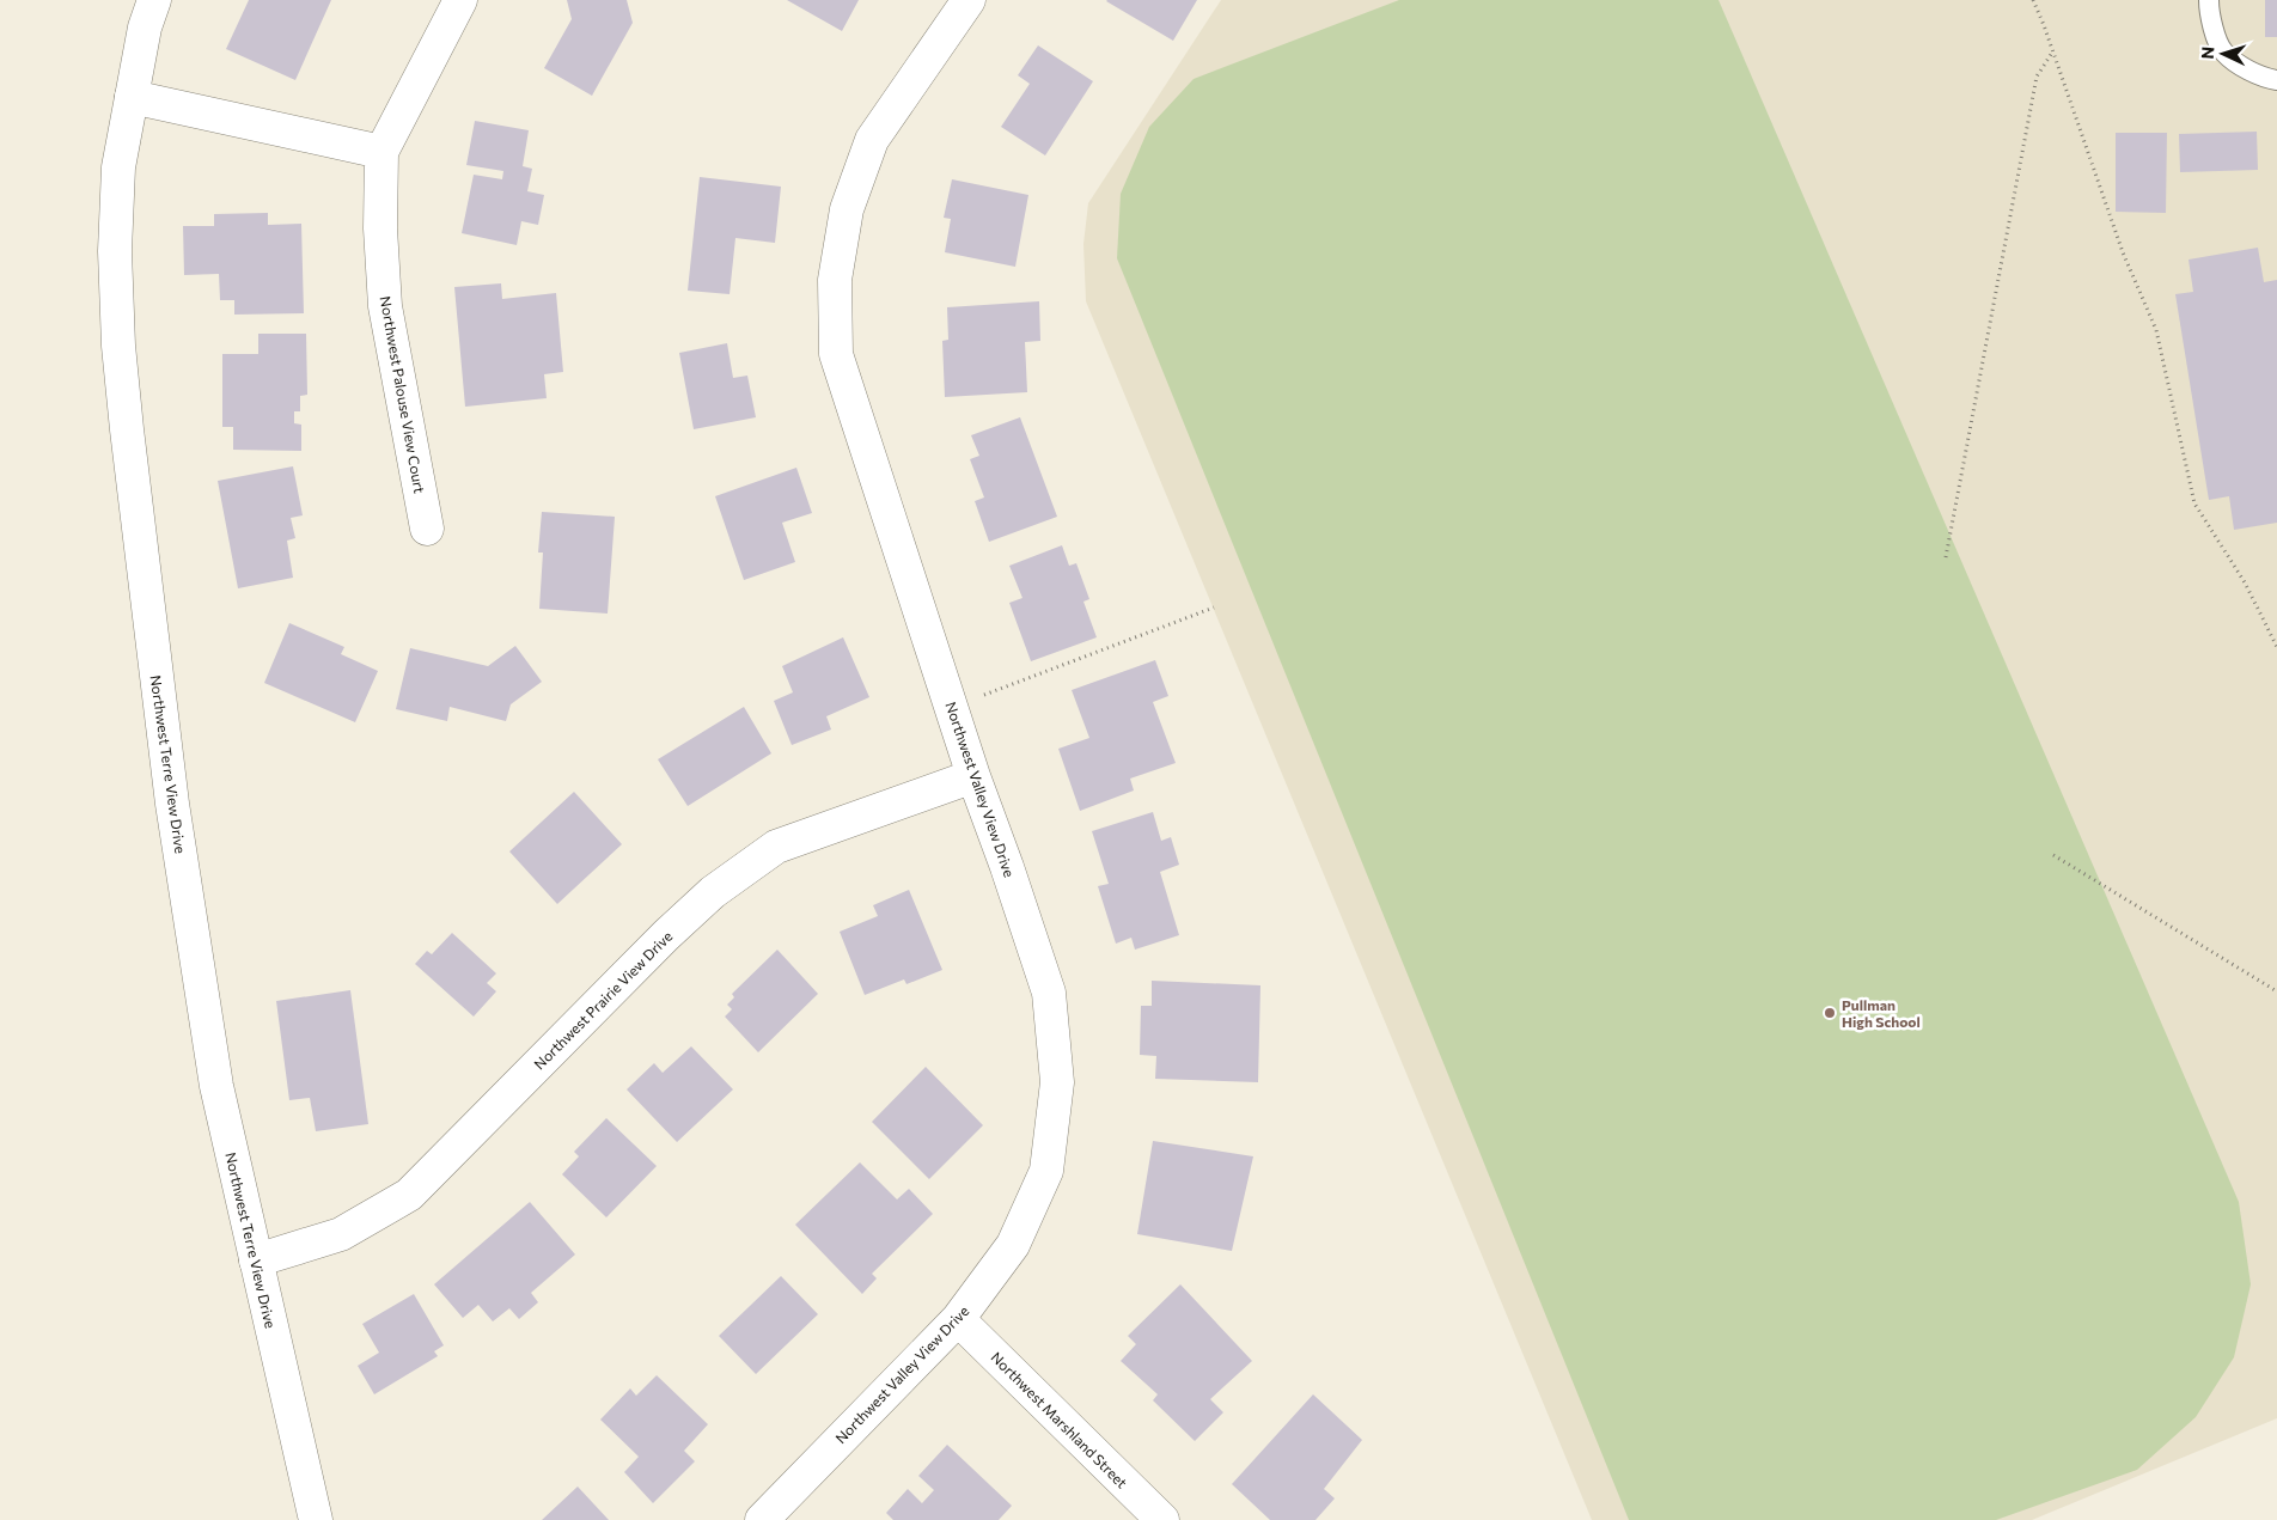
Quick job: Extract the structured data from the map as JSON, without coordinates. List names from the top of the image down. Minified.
{"streets":{"street":["Northwest Palouse View Court","Northwest Terre View Drive","Northwest Valley View Drive","Northwest Prairie View Drive","Northwest Marshland Street"]},"crossings":[["Northwest Terre View Drive","Northwest Prairie View Drive"],["Northwest Valley View Drive","Northwest Prairie View Drive"],["Northwest Valley View Drive","Northwest Marshland Street"]],"places":["Pullman High School"],"north":"left"}
